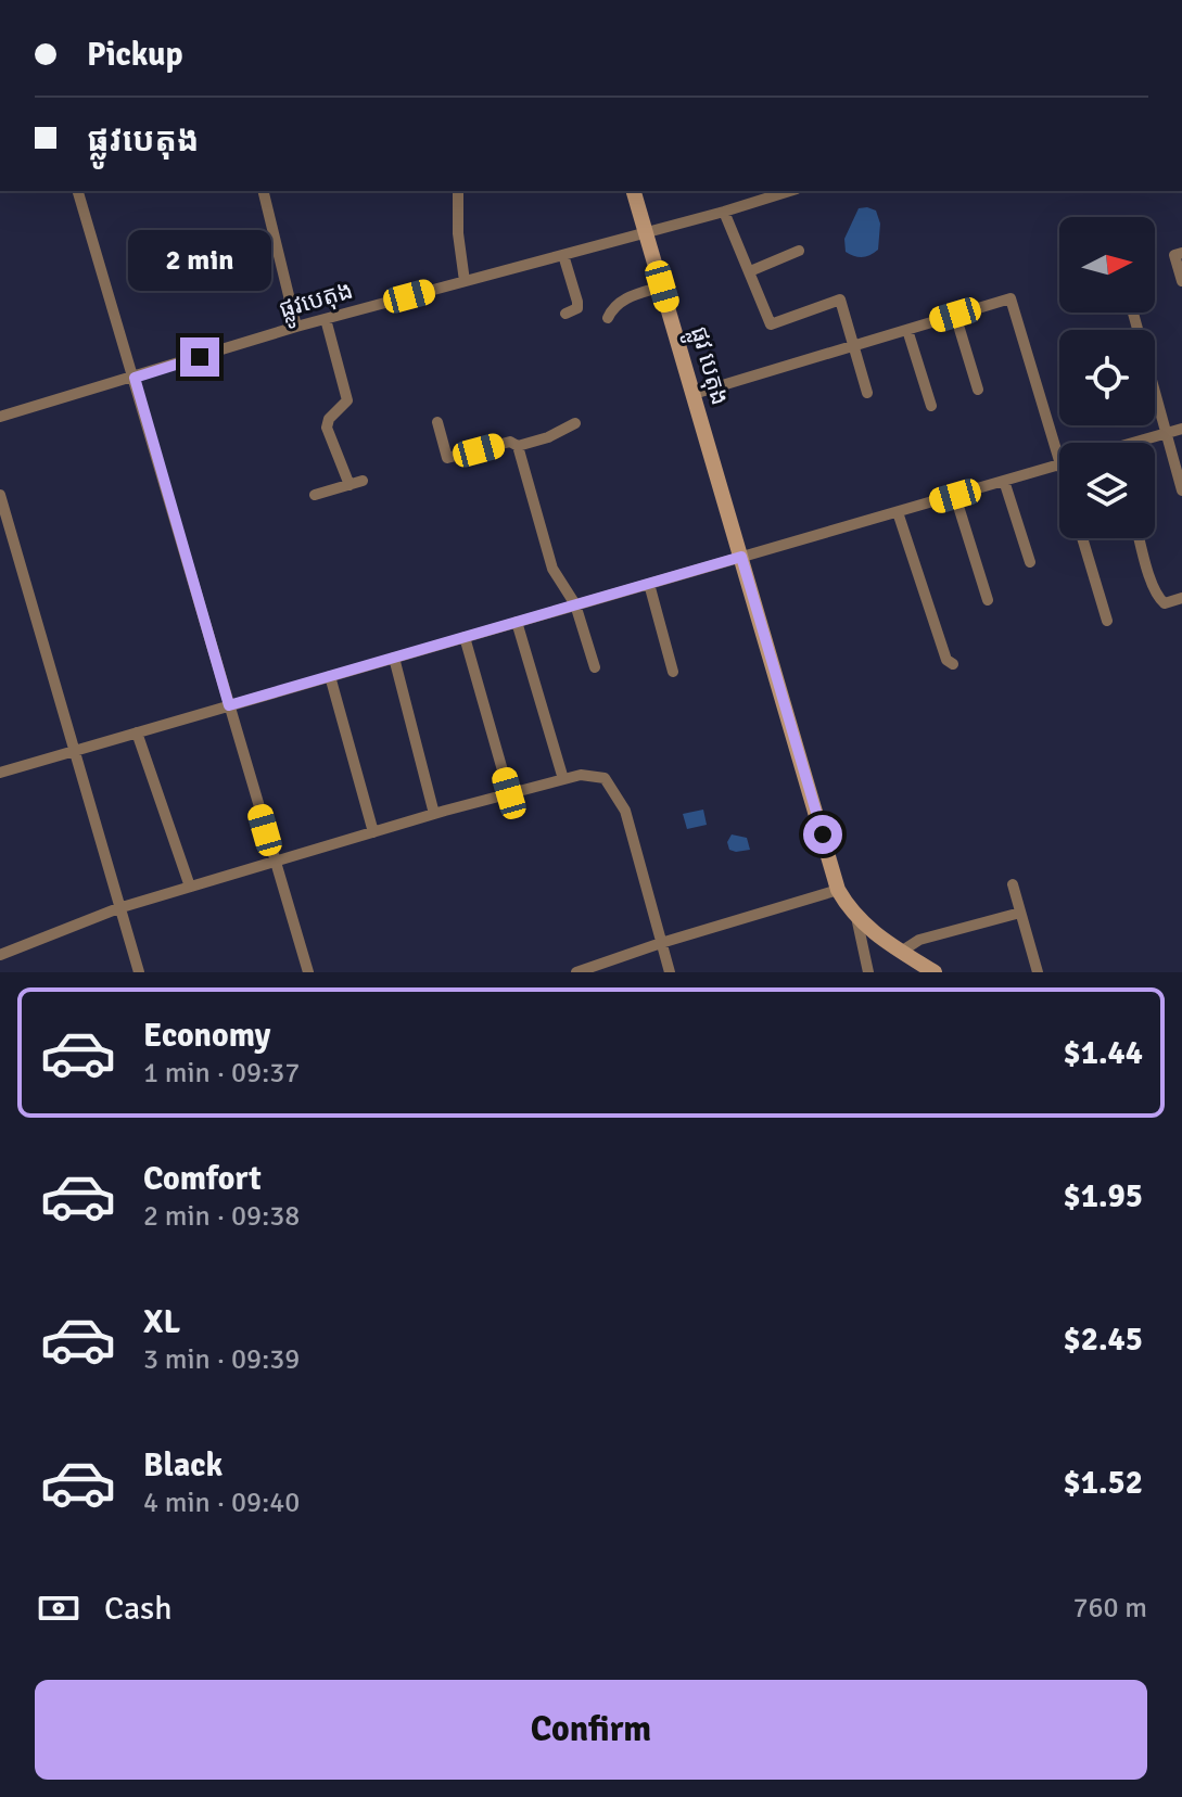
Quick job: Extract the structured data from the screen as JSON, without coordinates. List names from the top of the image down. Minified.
{"streets":{"street":["ផ្លូវបេតុង","ផ្លូវ បេតុង"]},"crossings":[["ផ្លូវបេតុង","ផ្លូវ បេតុង"]],"north":"right","page":{"banner":["Pickup","ផ្លូវបេតុង"],"bubble":"2 min","list":[{"name":"Economy","note":"1 min · 09:37","value":"$1.44"},{"name":"Comfort","note":"2 min · 09:38","value":"$1.95"},{"name":"XL","note":"3 min · 09:39","value":"$2.45"},{"name":"Black","note":"4 min · 09:40","value":"$1.52"}],"pay":["Cash","760 m"],"buttons":"Confirm"}}
